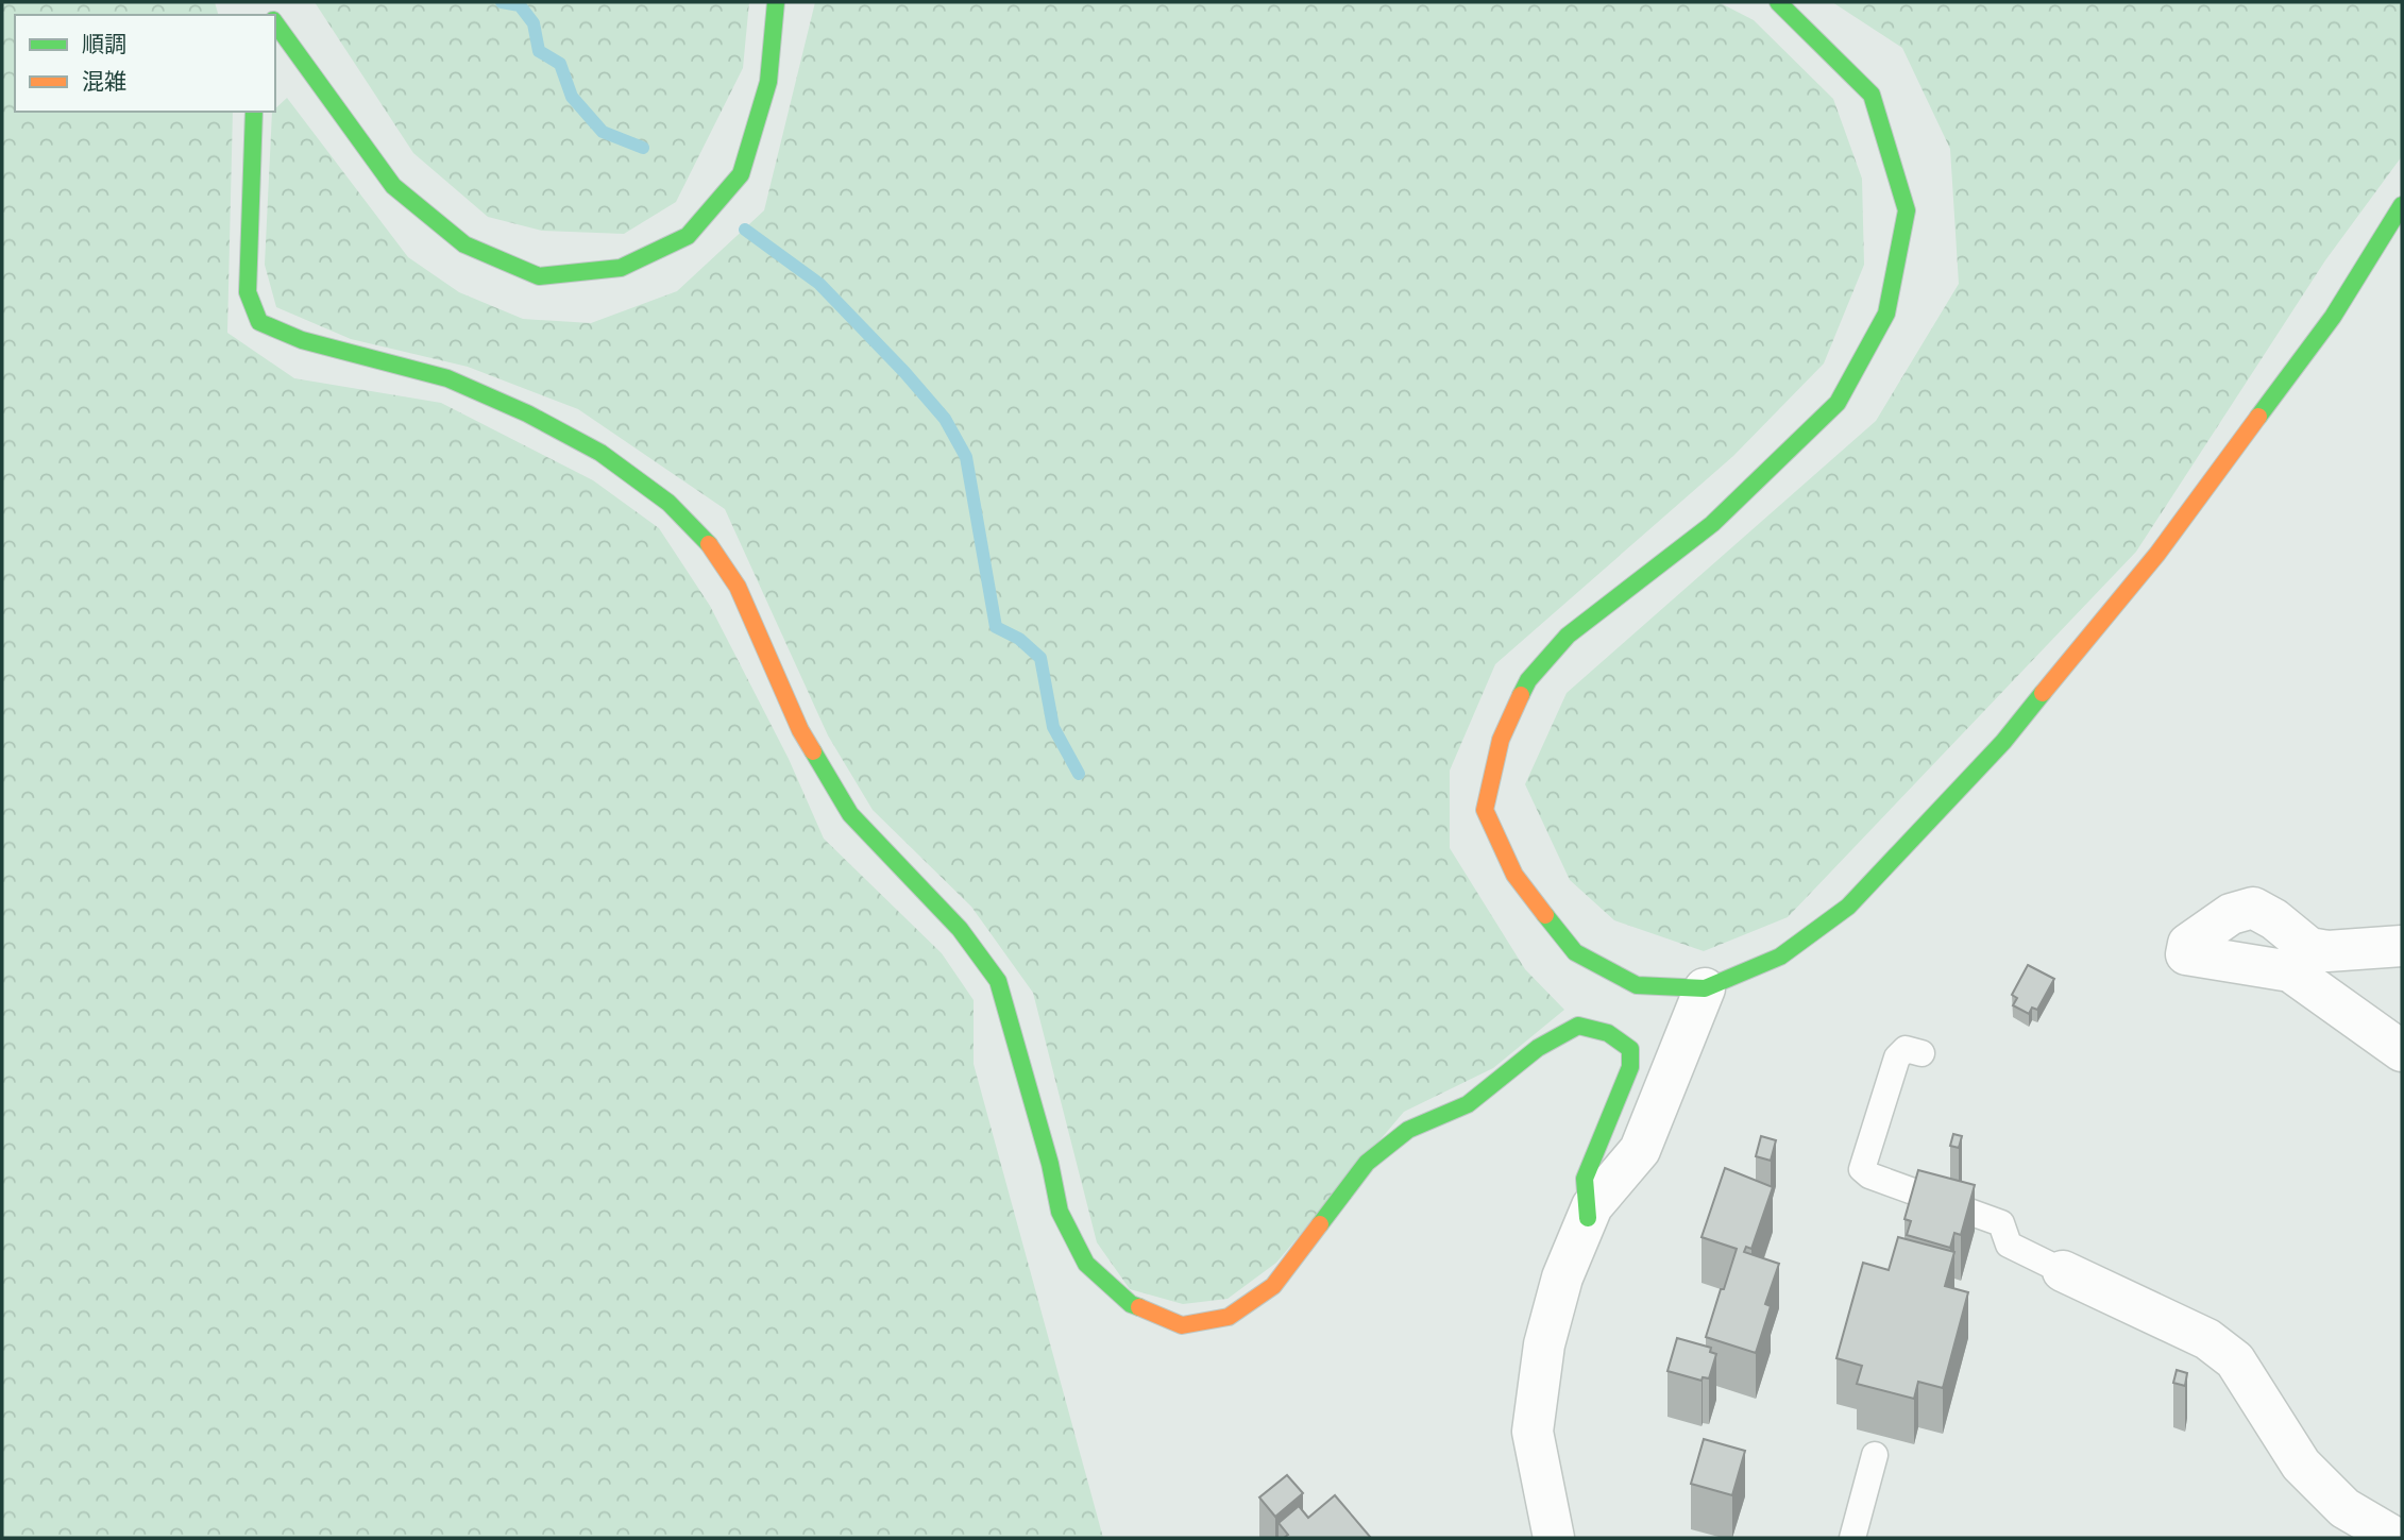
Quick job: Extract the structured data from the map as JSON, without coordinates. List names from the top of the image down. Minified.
{"legend":["順調","混雑"]}
